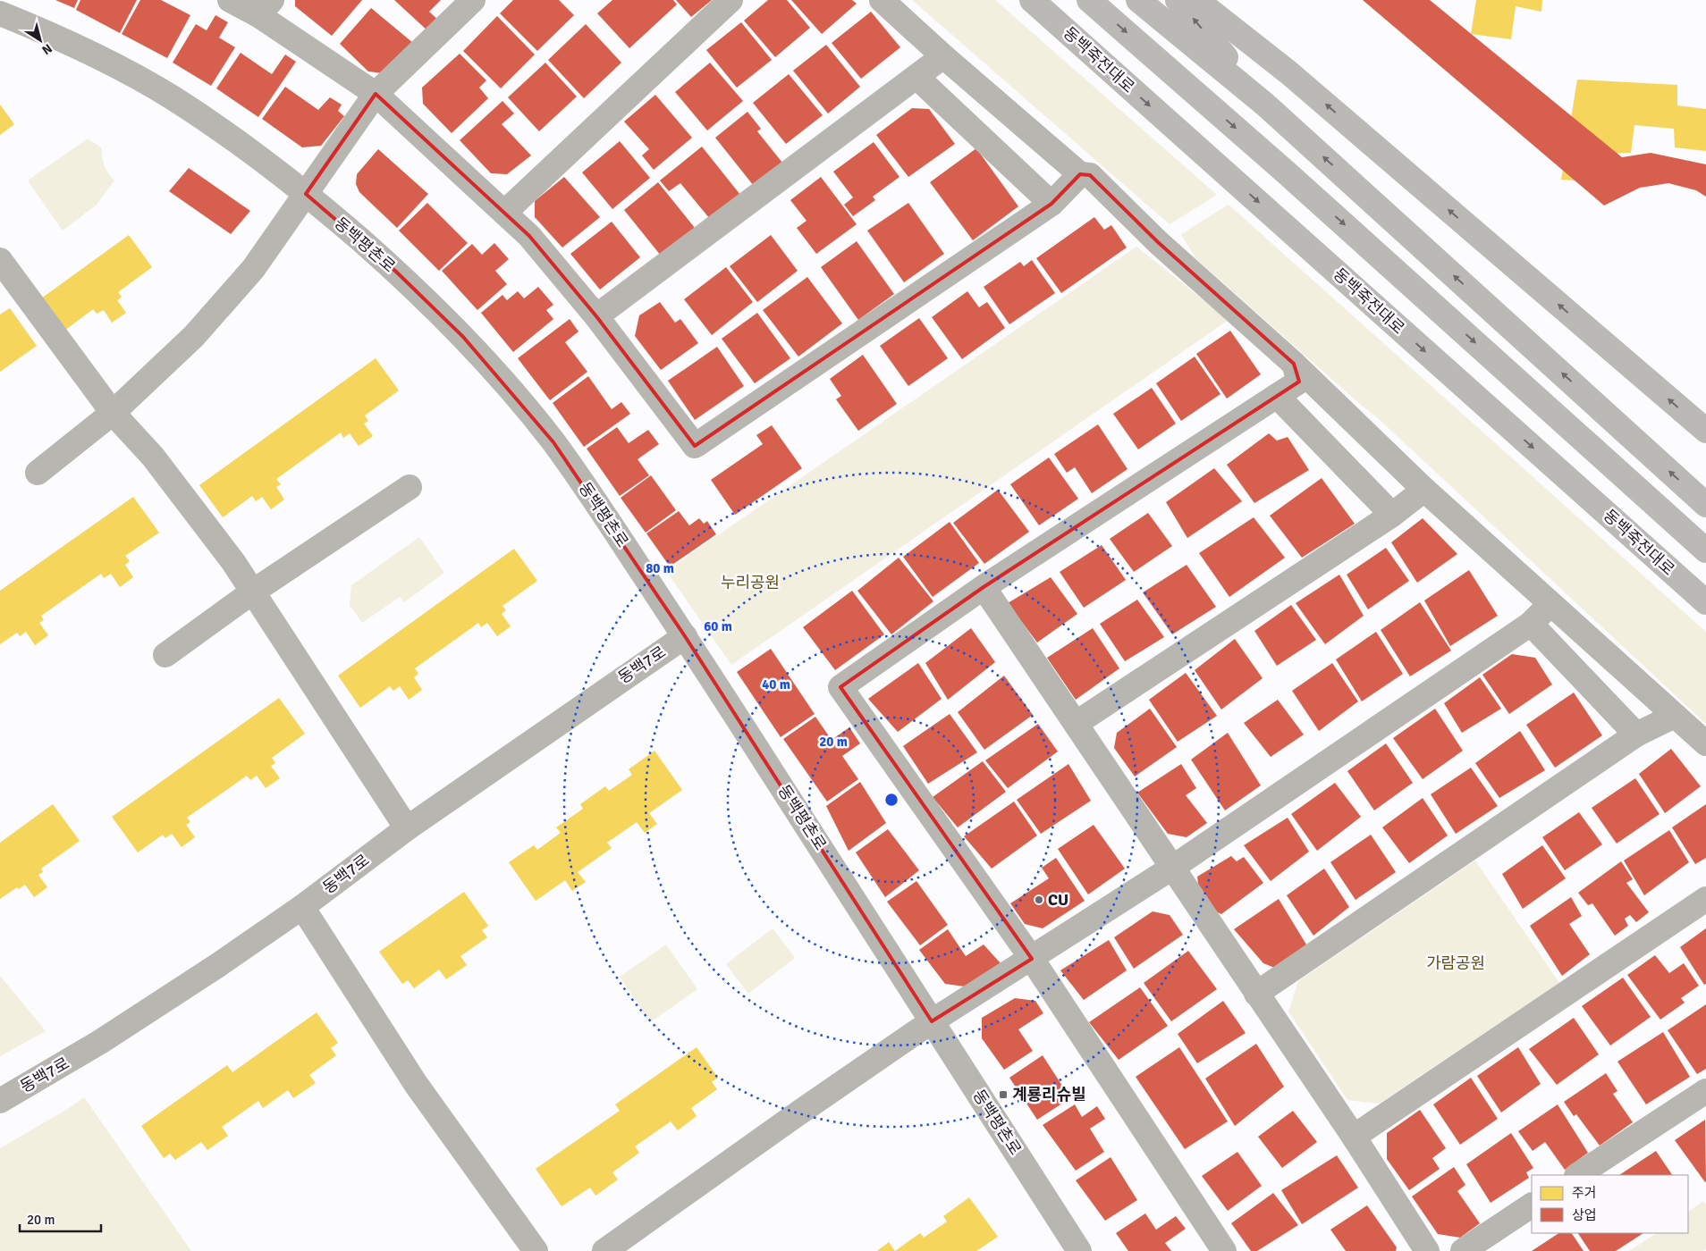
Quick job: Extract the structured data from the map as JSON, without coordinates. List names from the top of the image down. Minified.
{"streets":{"main road":["동백죽전대로"],"street":["동백평촌로","동백7로"]},"crossings":[["동백평촌로","동백7로"]],"parks":["누리공원","가람공원"],"places":{"other":["CU"],"transit":["계룡리슈빌"]},"legend":["주거","상업"],"scale_bar":"20 m","north":"bottom right","rings":["80 m","60 m","40 m","20 m"]}
